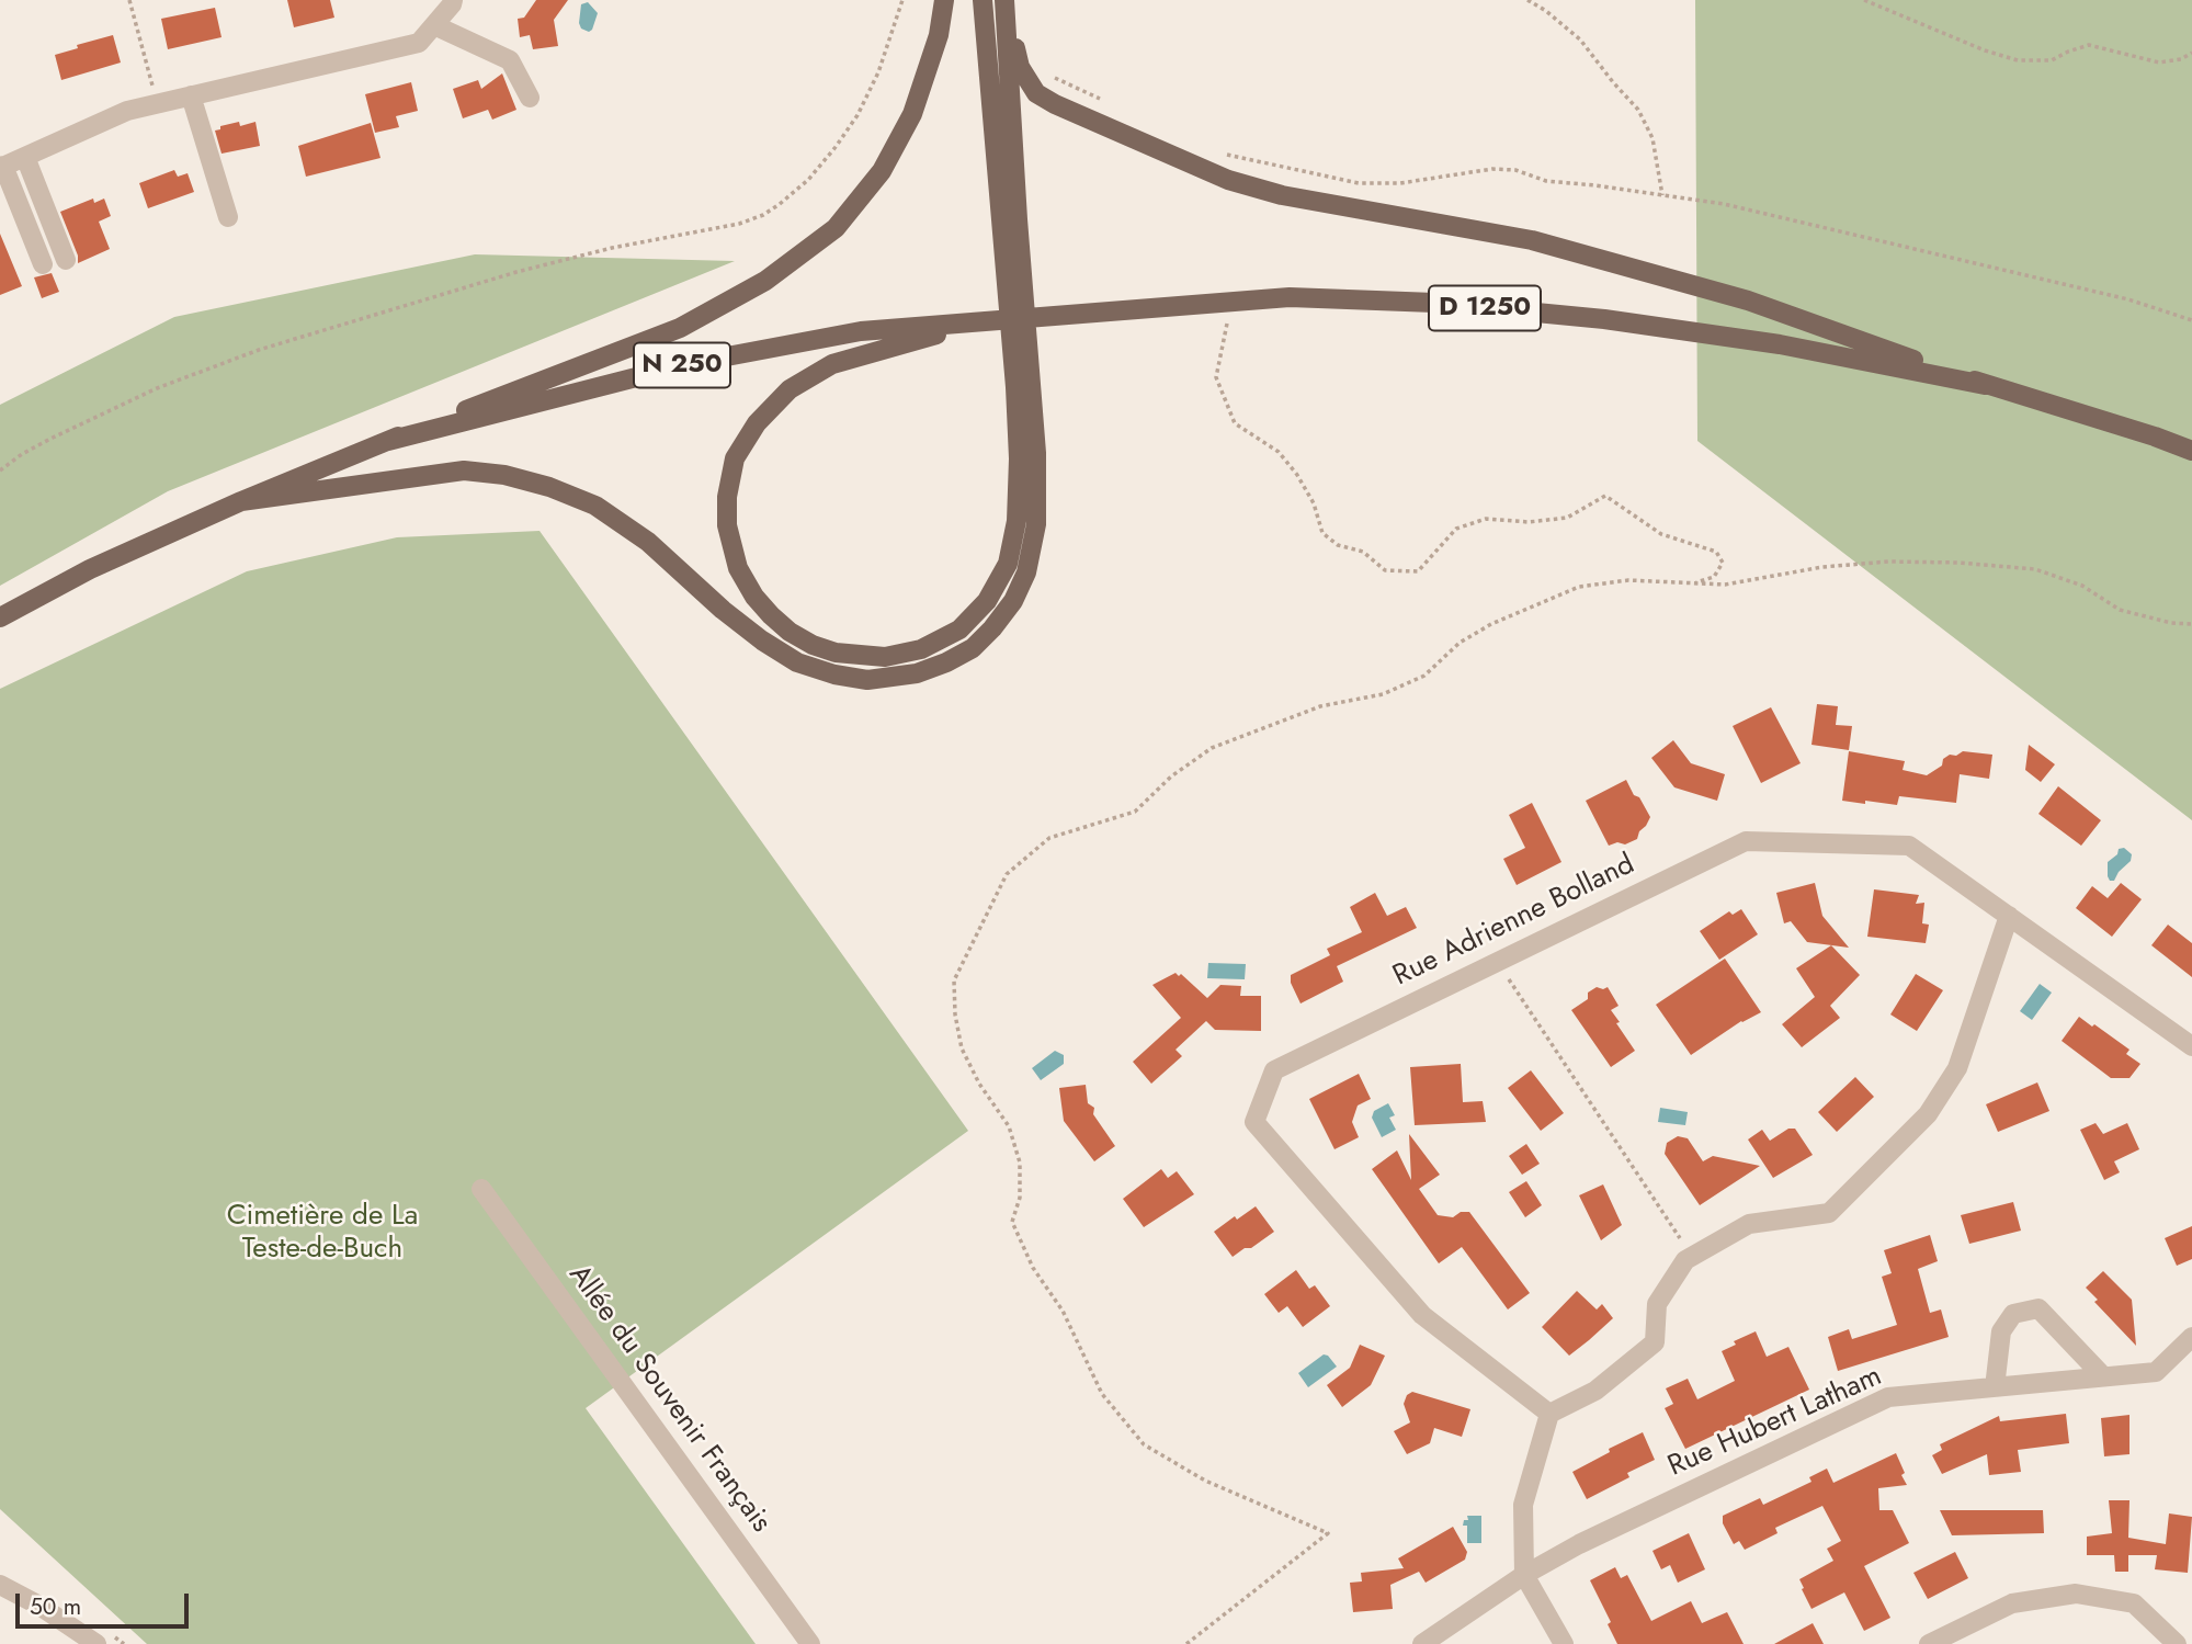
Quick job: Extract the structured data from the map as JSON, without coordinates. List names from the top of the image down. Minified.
{"streets":{"main road":["D 1250","N 250"],"street":["Rue Adrienne Bolland","Allée du Souvenir Français","Rue Hubert Latham"]},"crossings":[["D 1250","N 250"]],"parks":["Cimetière de La Teste-de-Buch"],"scale_bar":"50 m"}
